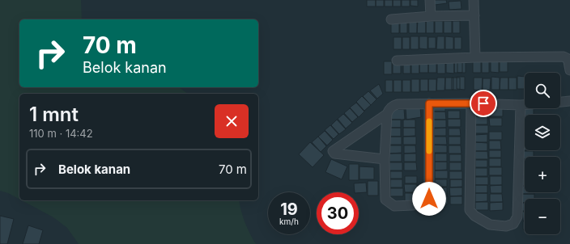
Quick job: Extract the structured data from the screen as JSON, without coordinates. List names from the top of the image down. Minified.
{"page":{"turn":["70 m","Belok kanan"],"map_buttons":["+","−"],"heading":["1 mnt","110 m · 14:42"],"list":[{"name":"Belok kanan","value":"70 m"}],"speed":"19 km/h","limit":"30"}}
